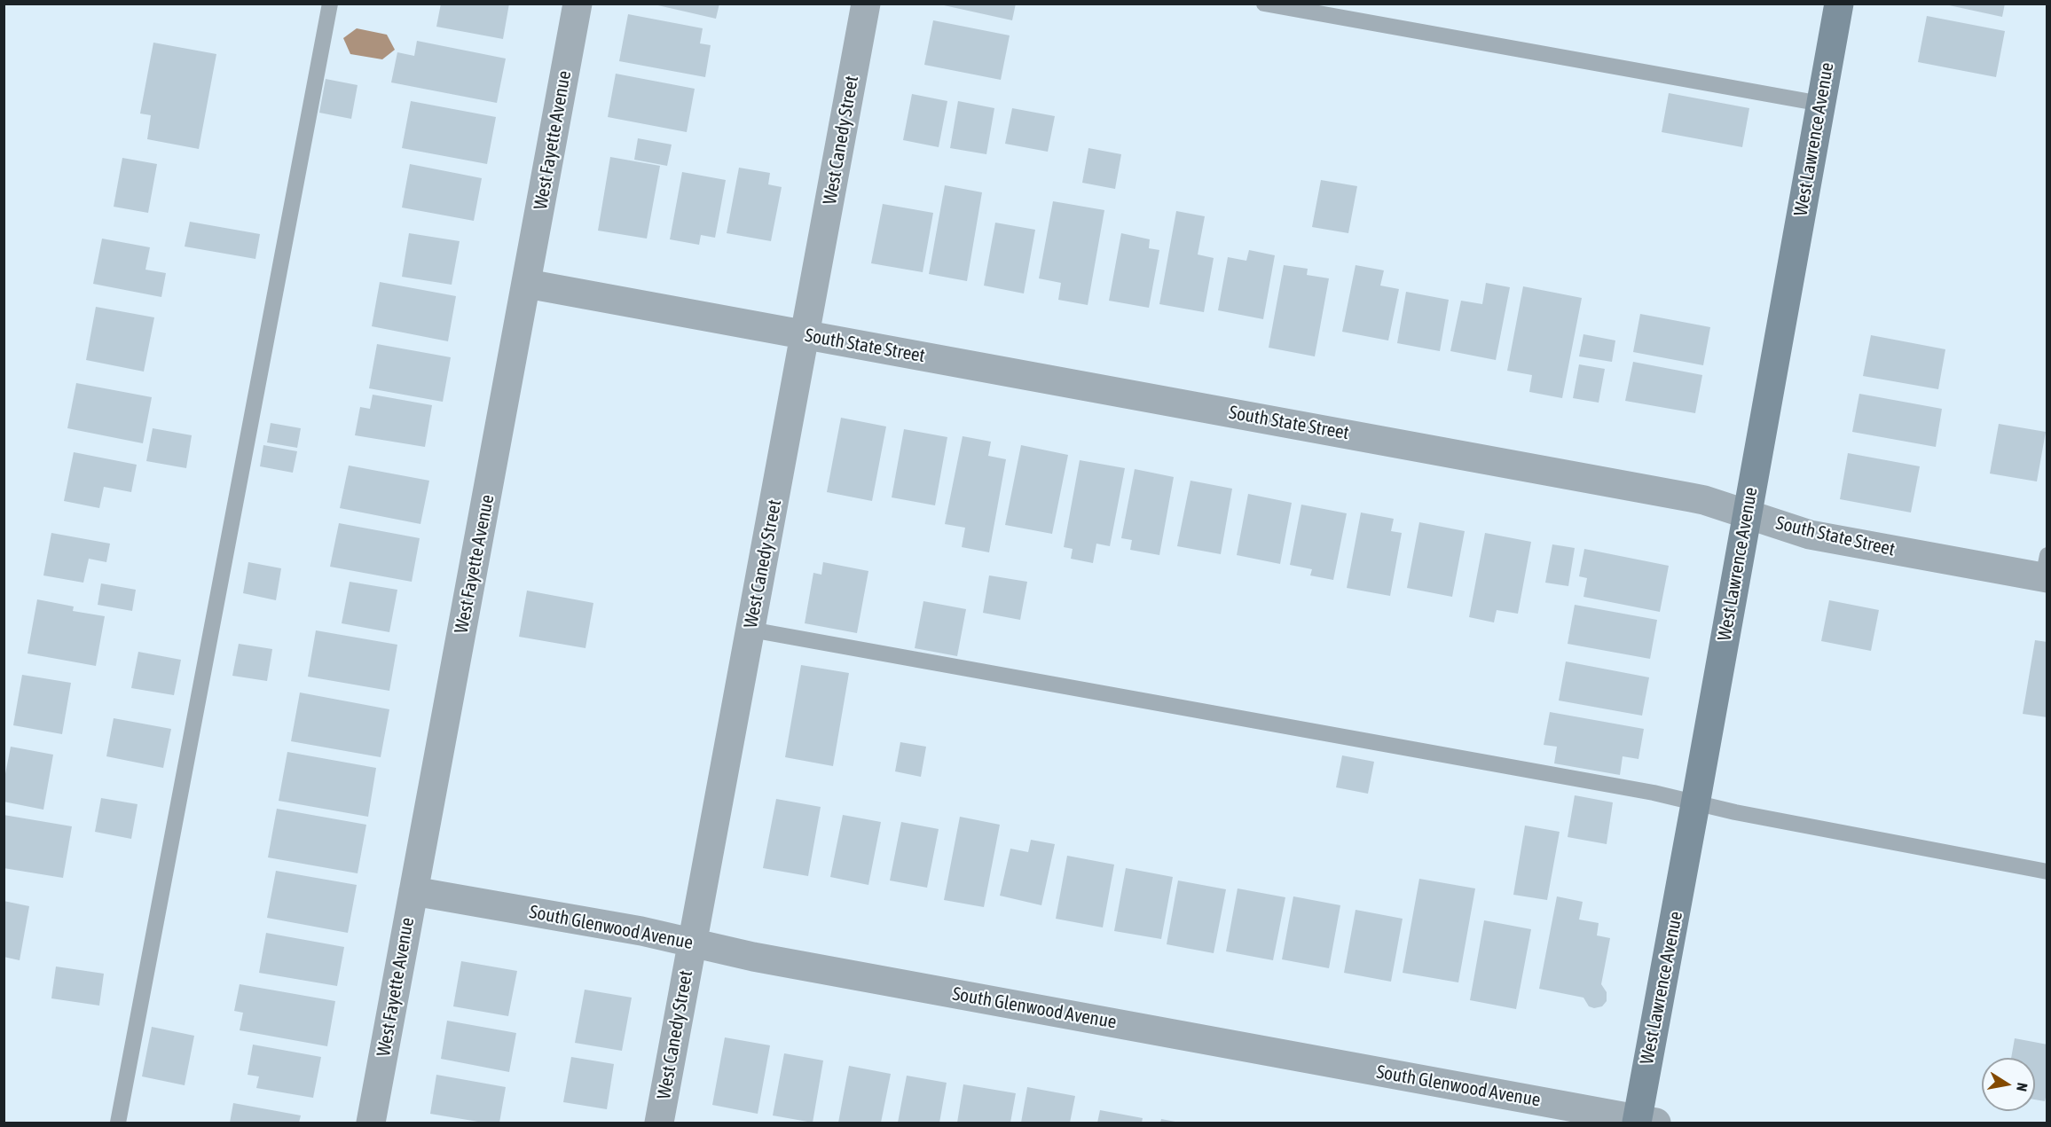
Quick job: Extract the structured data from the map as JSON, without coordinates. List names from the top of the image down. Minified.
{"streets":{"street":["West Lawrence Avenue","West Fayette Avenue","West Canedy Street","South State Street","South Glenwood Avenue"]},"crossings":[["West Lawrence Avenue","South State Street"],["West Lawrence Avenue","South Glenwood Avenue"],["West Fayette Avenue","South State Street"],["West Fayette Avenue","South Glenwood Avenue"],["West Canedy Street","South State Street"],["West Canedy Street","South Glenwood Avenue"]],"north":"right"}
